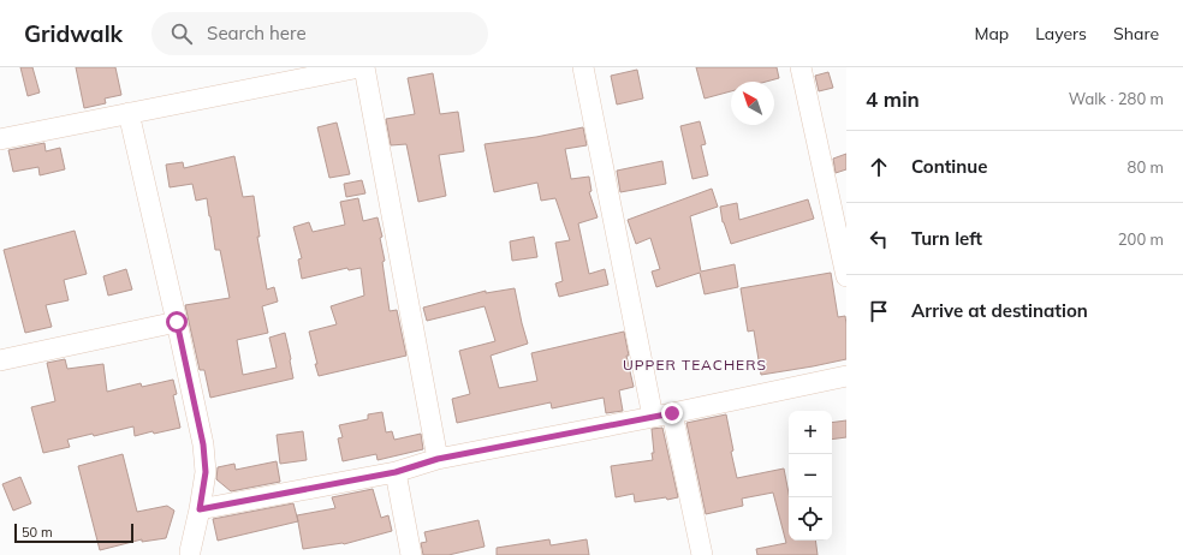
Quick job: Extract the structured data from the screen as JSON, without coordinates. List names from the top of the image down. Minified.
{"districts":["UPPER TEACHERS"],"scale_bar":"50 m","north":"top left","page":{"header":"Gridwalk","search":"Search here","nav":["Map","Layers","Share"],"heading":["4 min","Walk · 280 m"],"list":[["Continue","80 m"],["Turn left","200 m"],"Arrive at destination"],"map_buttons":["+","−"],"scale":"50 m"}}
